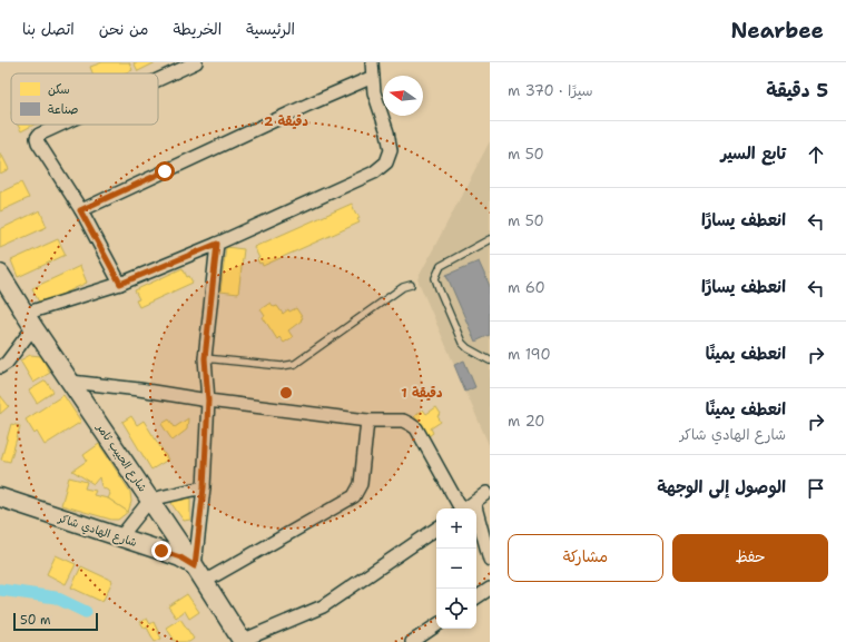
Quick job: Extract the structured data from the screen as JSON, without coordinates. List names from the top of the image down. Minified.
{"streets":{"street":["شارع الحبيب ثامر","شارع الهادي شاكر"]},"crossings":[["شارع الحبيب ثامر","شارع الهادي شاكر"]],"legend":["سكن","صناعة"],"scale_bar":"50 m","north":"left","page":{"header":"Nearbee","nav":["الرئيسية","الخريطة","من نحن","اتصل بنا"],"heading":["5 دقيقة","سيرًا · 370 m"],"list":[["تابع السير","50 m"],["انعطف يسارًا","50 m"],["انعطف يسارًا","60 m"],["انعطف يمينًا","190 m"],["انعطف يمينًا","شارع الهادي شاكر","20 m"],"الوصول إلى الوجهة"],"map_buttons":["+","−"],"buttons":["حفظ","مشاركة"],"scale":"50 m"},"rings":["2 دقيقة","1 دقيقة"]}
